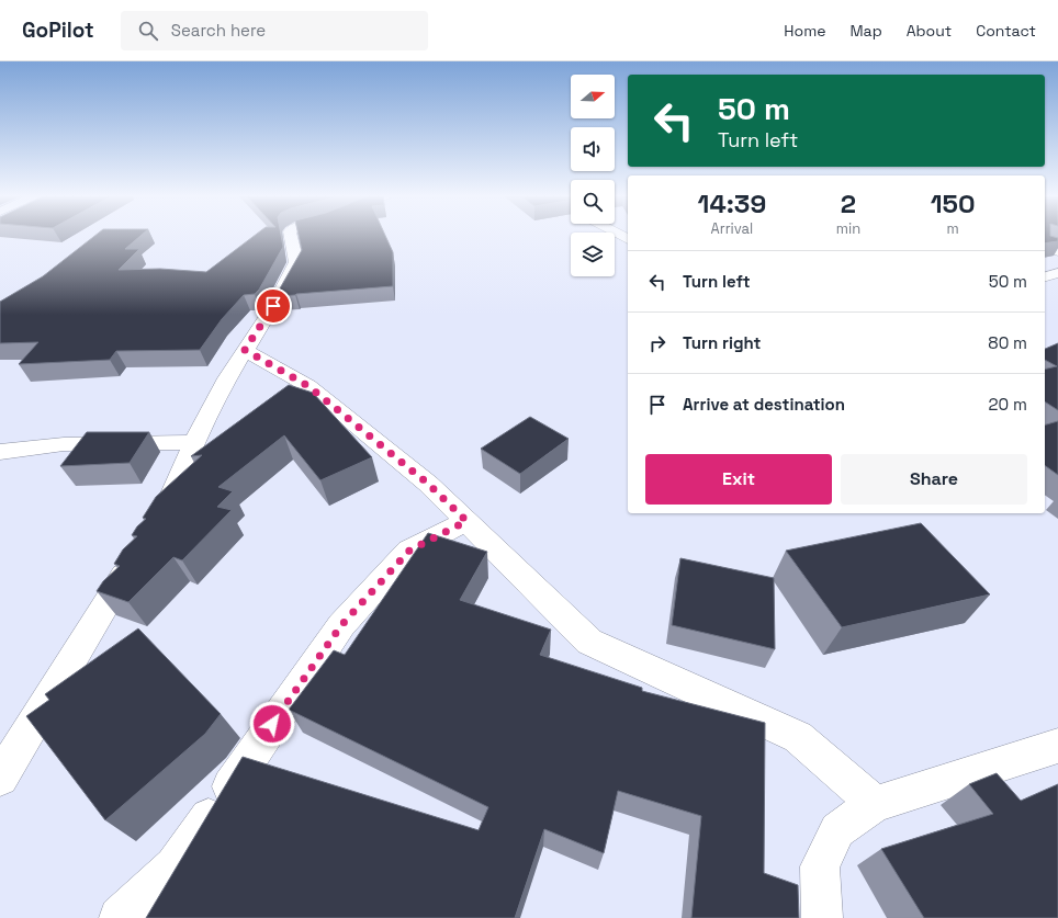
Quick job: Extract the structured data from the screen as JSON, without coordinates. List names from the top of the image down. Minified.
{"north":"right","page":{"header":"GoPilot","search":"Search here","nav":["Home","Map","About","Contact"],"turn":["50 m","Turn left"],"eta":["14:39","Arrival","2","min","150","m"],"list":[{"name":"Turn left","value":"50 m"},{"name":"Turn right","value":"80 m"},{"name":"Arrive at destination","value":"20 m"}],"buttons":["Exit","Share"]}}
